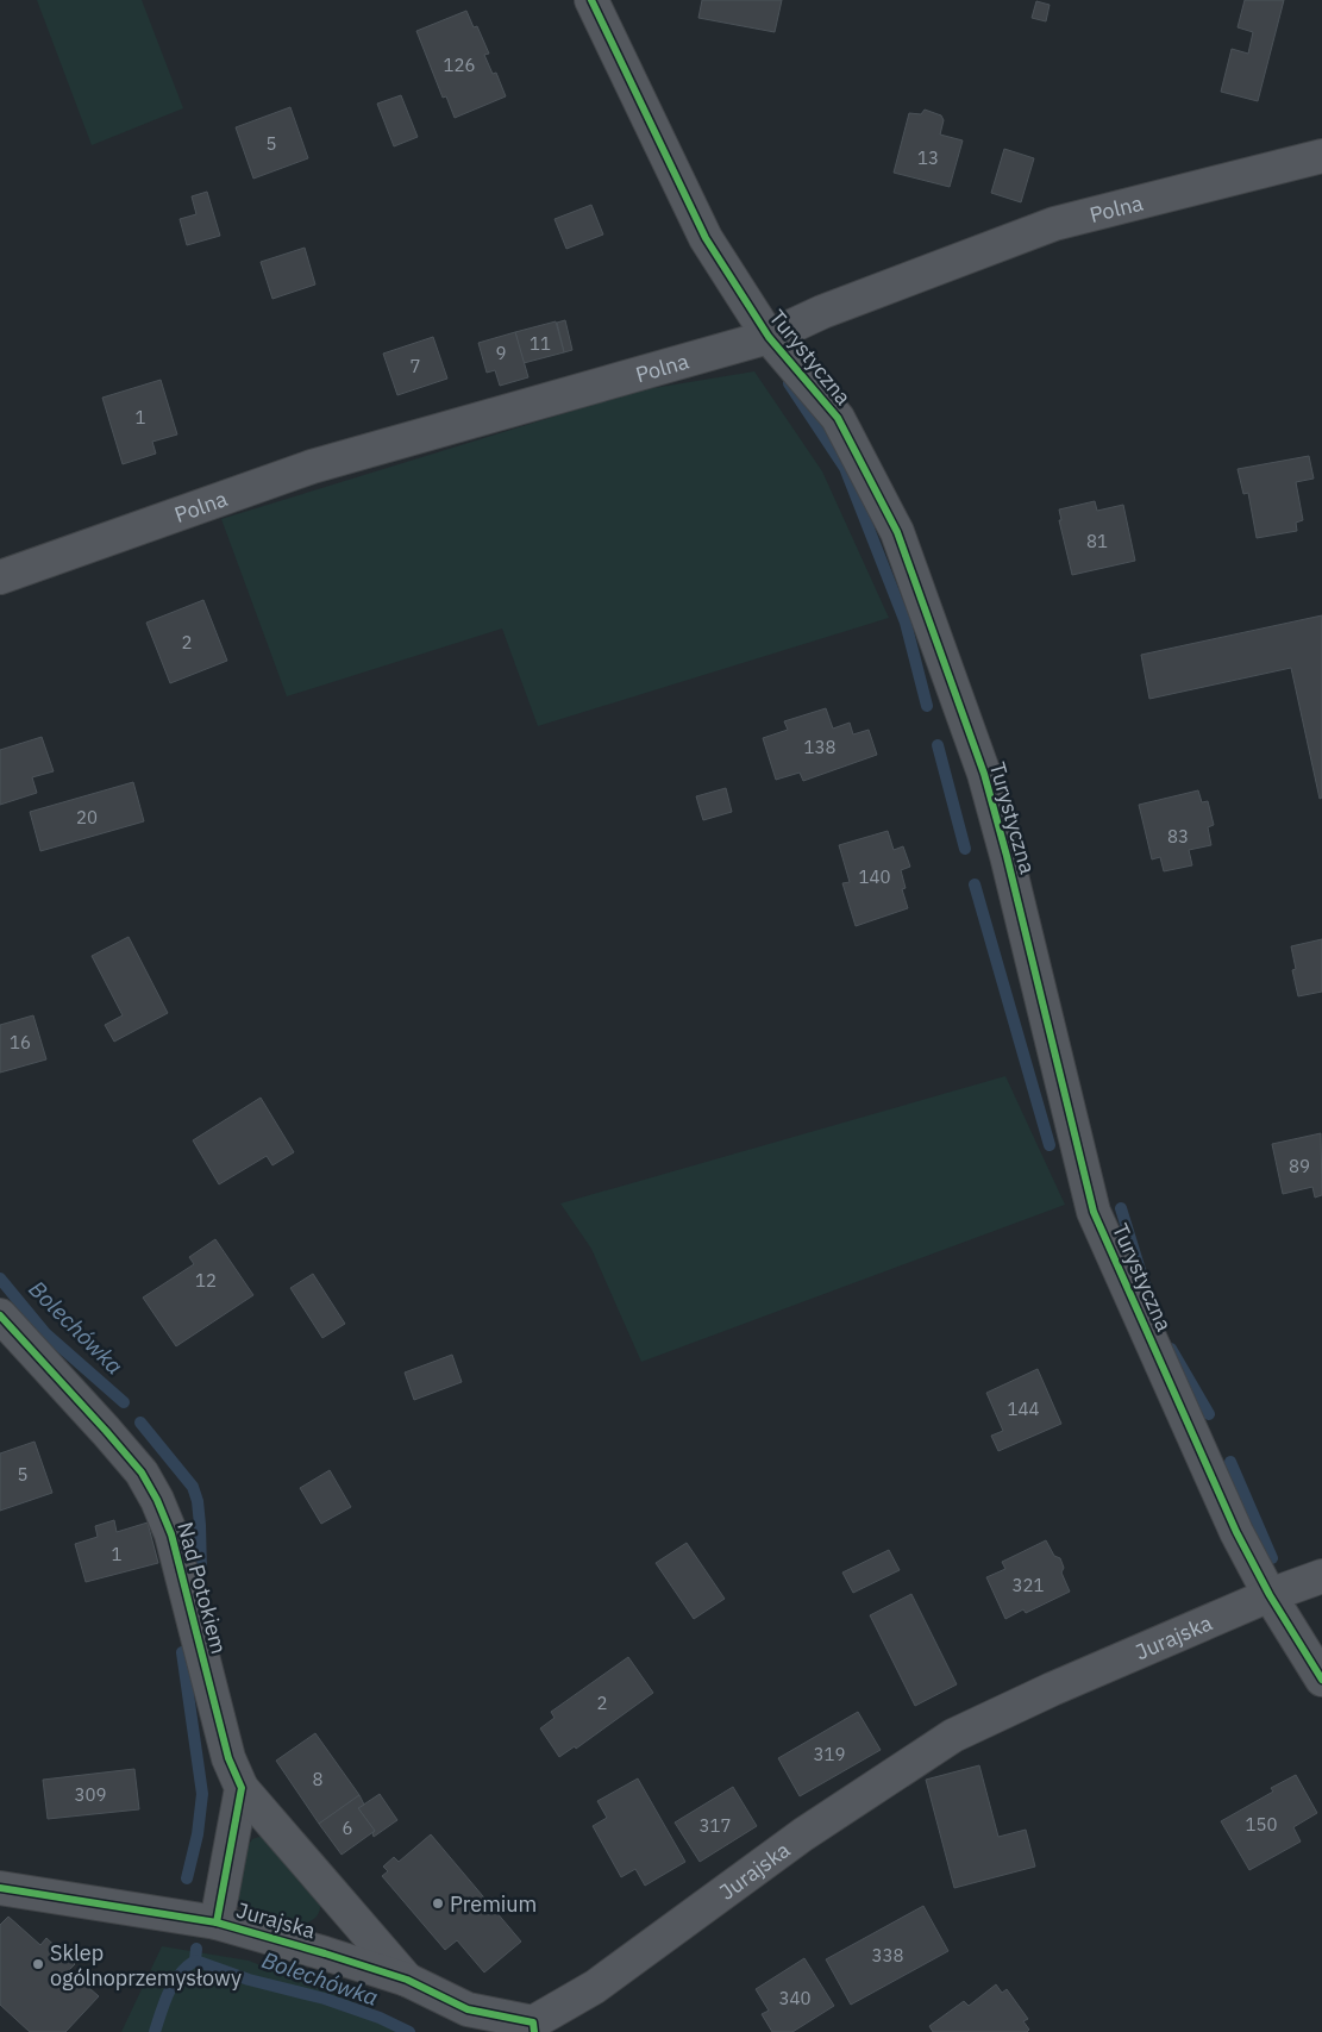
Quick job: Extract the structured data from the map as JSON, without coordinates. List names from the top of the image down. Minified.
{"streets":{"street":["Polna","Turystyczna","Nad Potokiem","Jurajska"]},"crossings":[["Polna","Turystyczna"],["Turystyczna","Jurajska"],["Nad Potokiem","Jurajska"]],"water":["Bolechówka"],"places":["Premium","Sklep ogólnoprzemysłowy"],"house_numbers":["126","5","13","11","9","7","1","81","2","138","20","83","140","16","89","12","144","5","1","321","2","319","8","309","150","317","6","338","340"]}
